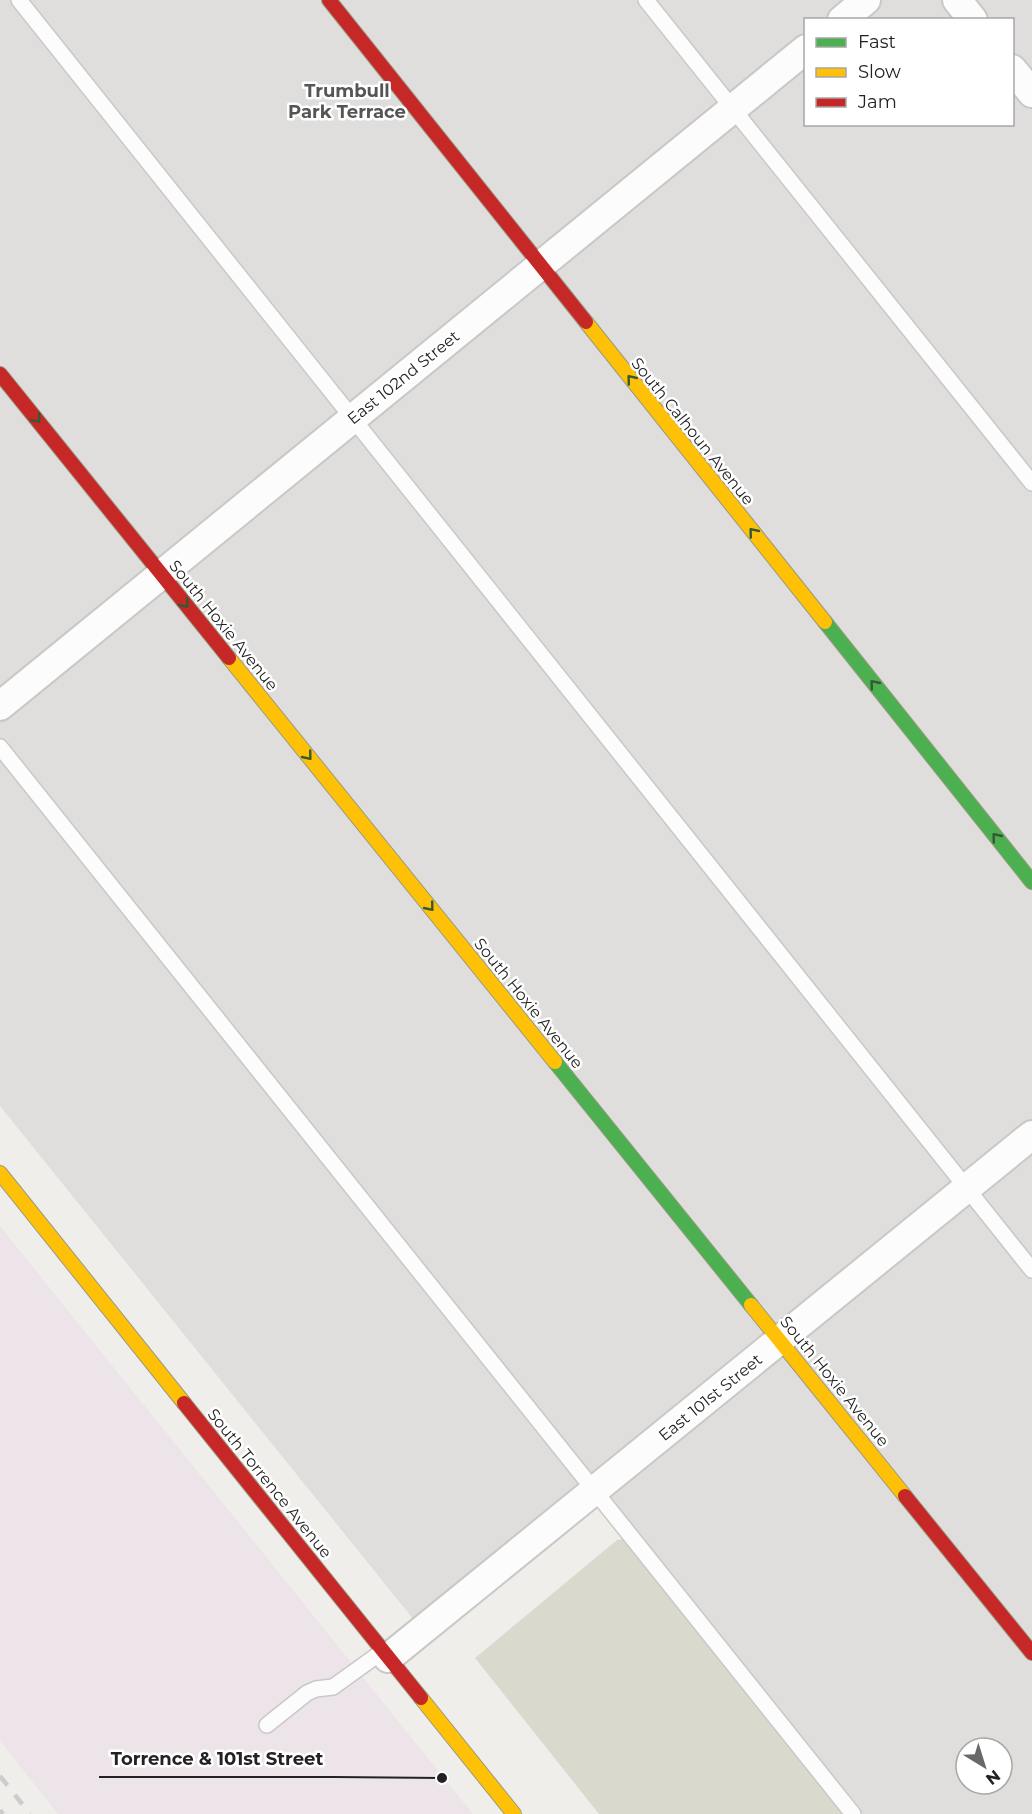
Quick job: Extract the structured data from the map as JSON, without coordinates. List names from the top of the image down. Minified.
{"streets":{"street":["East 102nd Street","South Calhoun Avenue","South Hoxie Avenue","East 101st Street","South Torrence Avenue"]},"crossings":[["East 102nd Street","South Calhoun Avenue"],["East 102nd Street","South Hoxie Avenue"],["South Hoxie Avenue","East 101st Street"],["East 101st Street","South Torrence Avenue"]],"one_way":["South Calhoun Avenue","South Hoxie Avenue"],"districts":["Trumbull Park Terrace"],"places":["Torrence & 101st Street"],"legend":["Fast","Slow","Jam"],"north":"bottom right"}
